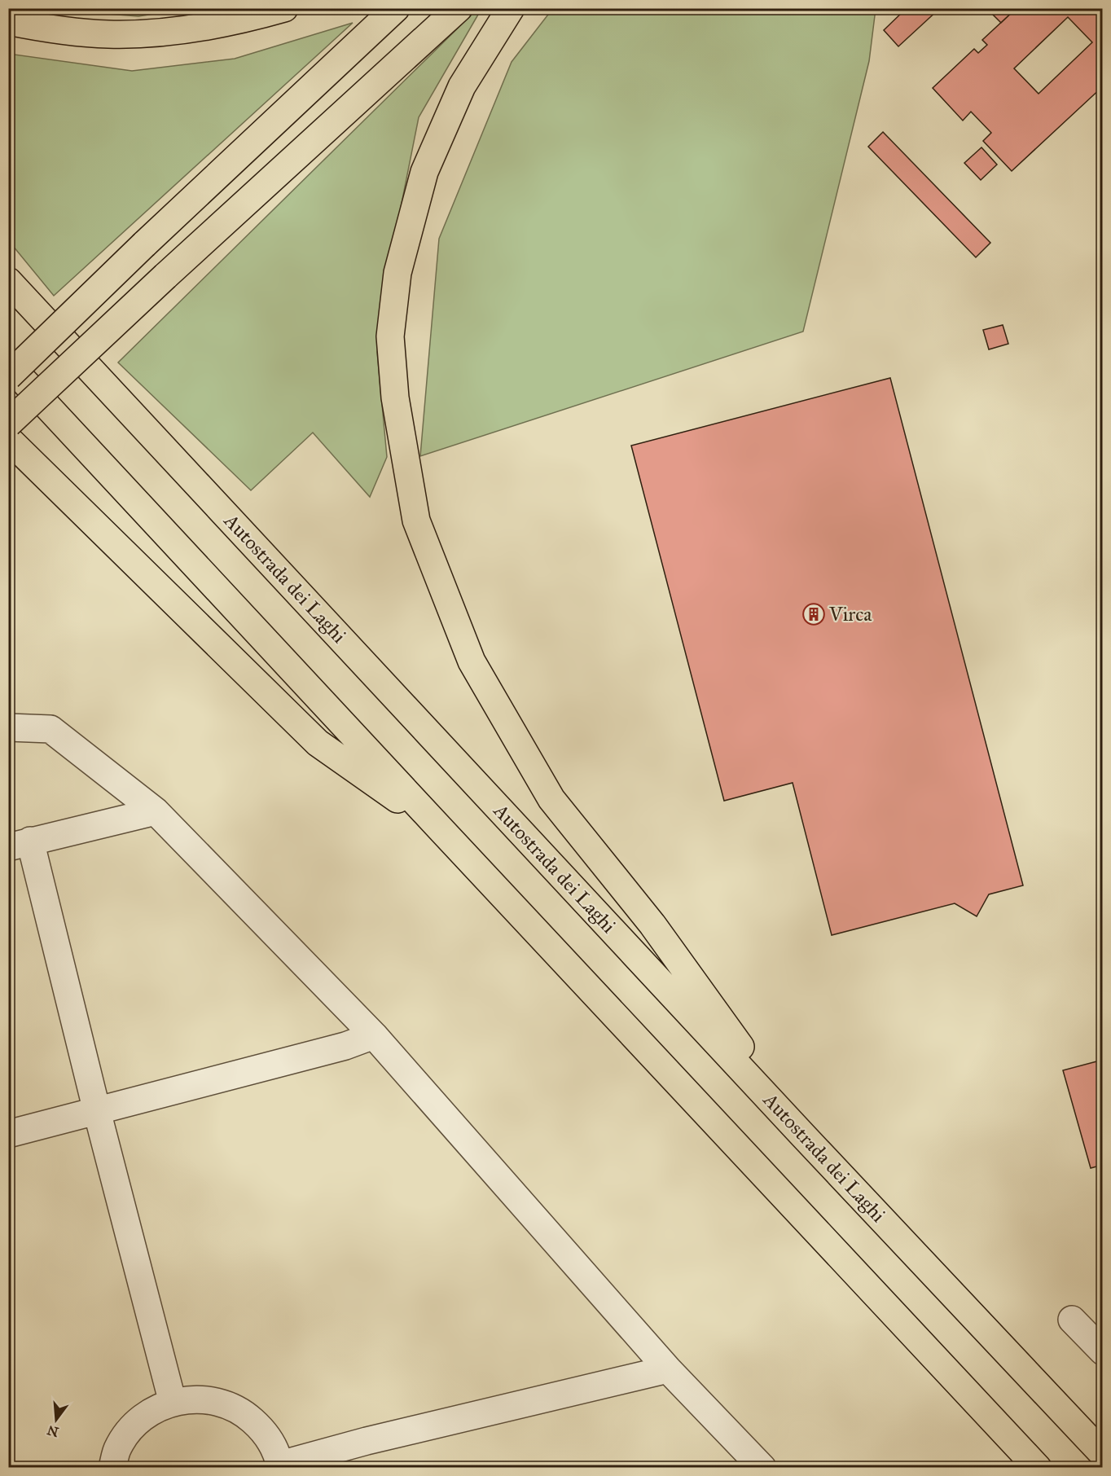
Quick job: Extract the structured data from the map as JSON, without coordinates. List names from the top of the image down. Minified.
{"streets":{"highway":["Autostrada dei Laghi"]},"places":{"building":["Virca"]},"north":"bottom"}
